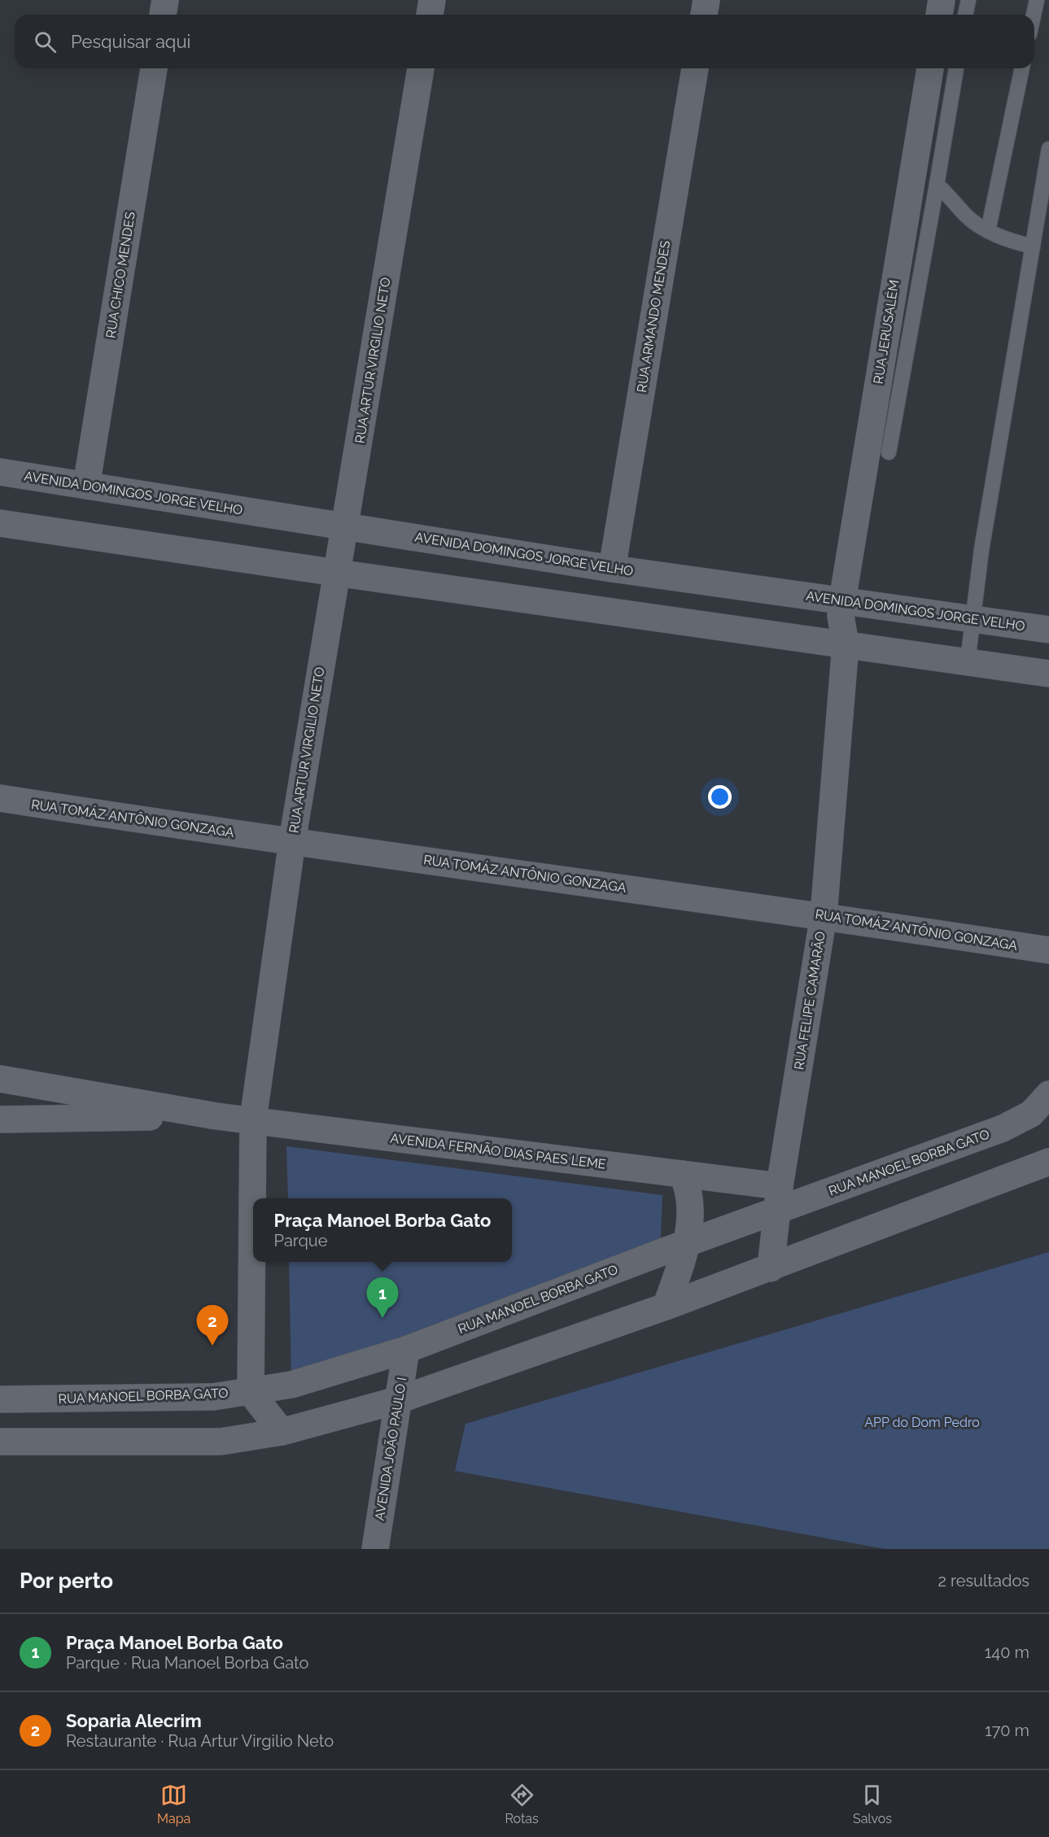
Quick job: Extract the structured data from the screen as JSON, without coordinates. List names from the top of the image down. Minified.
{"streets":{"street":["RUA CHICO MENDES","RUA ARMANDO MENDES","RUA JERUSALÉM","RUA ARTUR VIRGILIO NETO","AVENIDA DOMINGOS JORGE VELHO","RUA TOMÁZ ANTÔNIO GONZAGA","RUA FELIPE CAMARÃO","AVENIDA FERNÃO DIAS PAES LEME","RUA MANOEL BORBA GATO","AVENIDA JOÃO PAULO I"]},"crossings":[["RUA CHICO MENDES","AVENIDA DOMINGOS JORGE VELHO"],["RUA ARMANDO MENDES","AVENIDA DOMINGOS JORGE VELHO"],["RUA JERUSALÉM","AVENIDA DOMINGOS JORGE VELHO"],["RUA JERUSALÉM","RUA FELIPE CAMARÃO"],["RUA ARTUR VIRGILIO NETO","AVENIDA DOMINGOS JORGE VELHO"],["RUA ARTUR VIRGILIO NETO","RUA TOMÁZ ANTÔNIO GONZAGA"],["RUA ARTUR VIRGILIO NETO","AVENIDA FERNÃO DIAS PAES LEME"],["RUA ARTUR VIRGILIO NETO","RUA MANOEL BORBA GATO"],["RUA TOMÁZ ANTÔNIO GONZAGA","RUA FELIPE CAMARÃO"],["RUA FELIPE CAMARÃO","AVENIDA FERNÃO DIAS PAES LEME"],["RUA FELIPE CAMARÃO","RUA MANOEL BORBA GATO"],["AVENIDA FERNÃO DIAS PAES LEME","RUA MANOEL BORBA GATO"],["RUA MANOEL BORBA GATO","AVENIDA JOÃO PAULO I"]],"parks":["APP do Dom Pedro"],"page":{"search":"Pesquisar aqui","popup":["Praça Manoel Borba Gato","Parque"],"pins":["1","2"],"heading":["Por perto","2 resultados"],"list":[{"mark":"1","name":"Praça Manoel Borba Gato","note":"Parque · Rua Manoel Borba Gato","value":"140 m"},{"mark":"2","name":"Soparia Alecrim","note":"Restaurante · Rua Artur Virgilio Neto","value":"170 m"}],"nav":["Mapa","Rotas","Salvos"]}}
